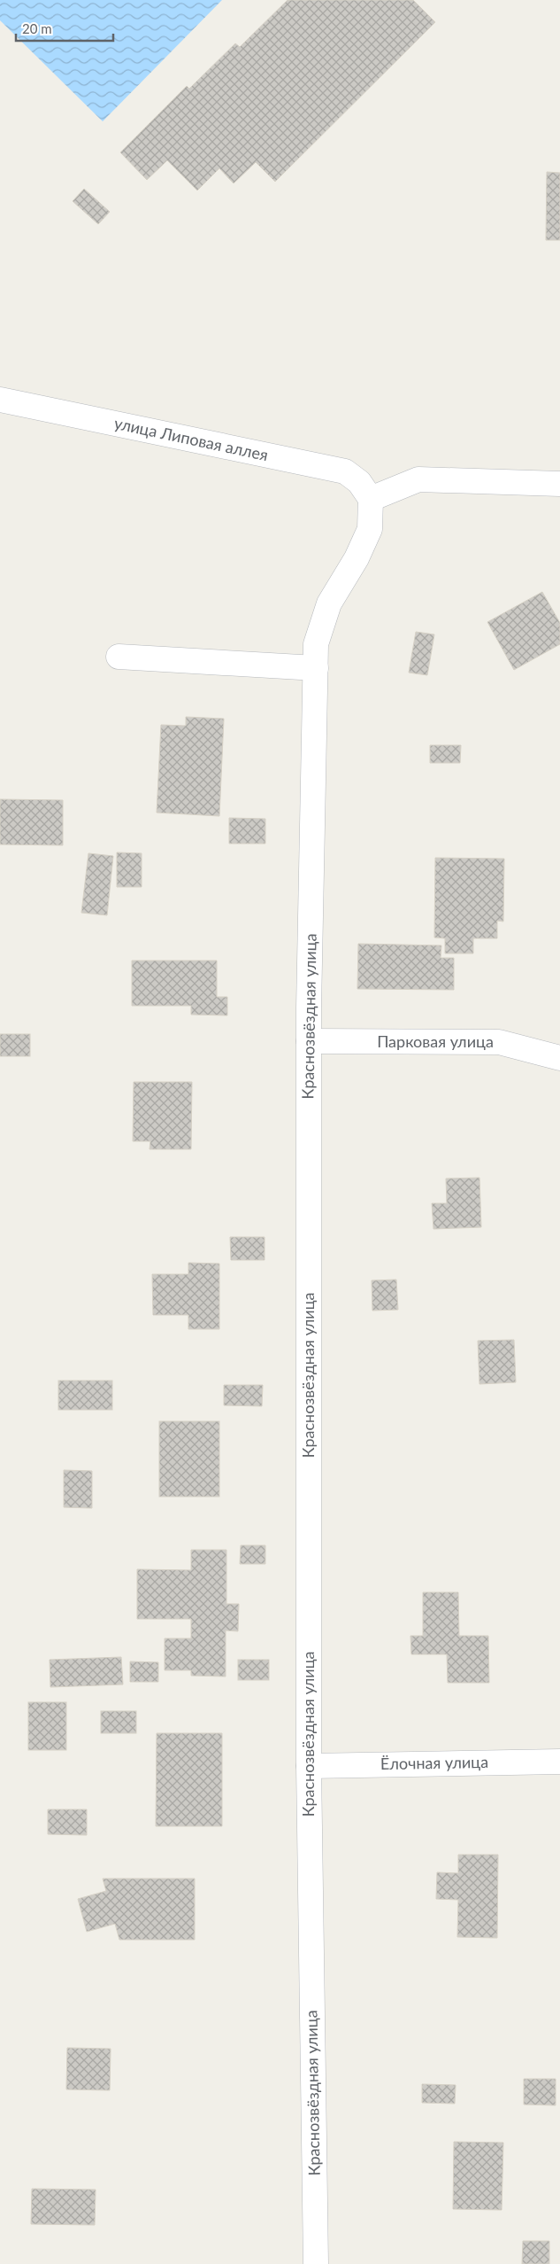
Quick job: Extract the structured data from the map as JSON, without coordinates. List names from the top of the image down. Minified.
{"streets":{"street":["улица Липовая аллея","Краснозвёздная улица","Парковая улица","Ёлочная улица"]},"crossings":[["улица Липовая аллея","Краснозвёздная улица"],["Краснозвёздная улица","Парковая улица"],["Краснозвёздная улица","Ёлочная улица"]],"scale_bar":"20 m"}
